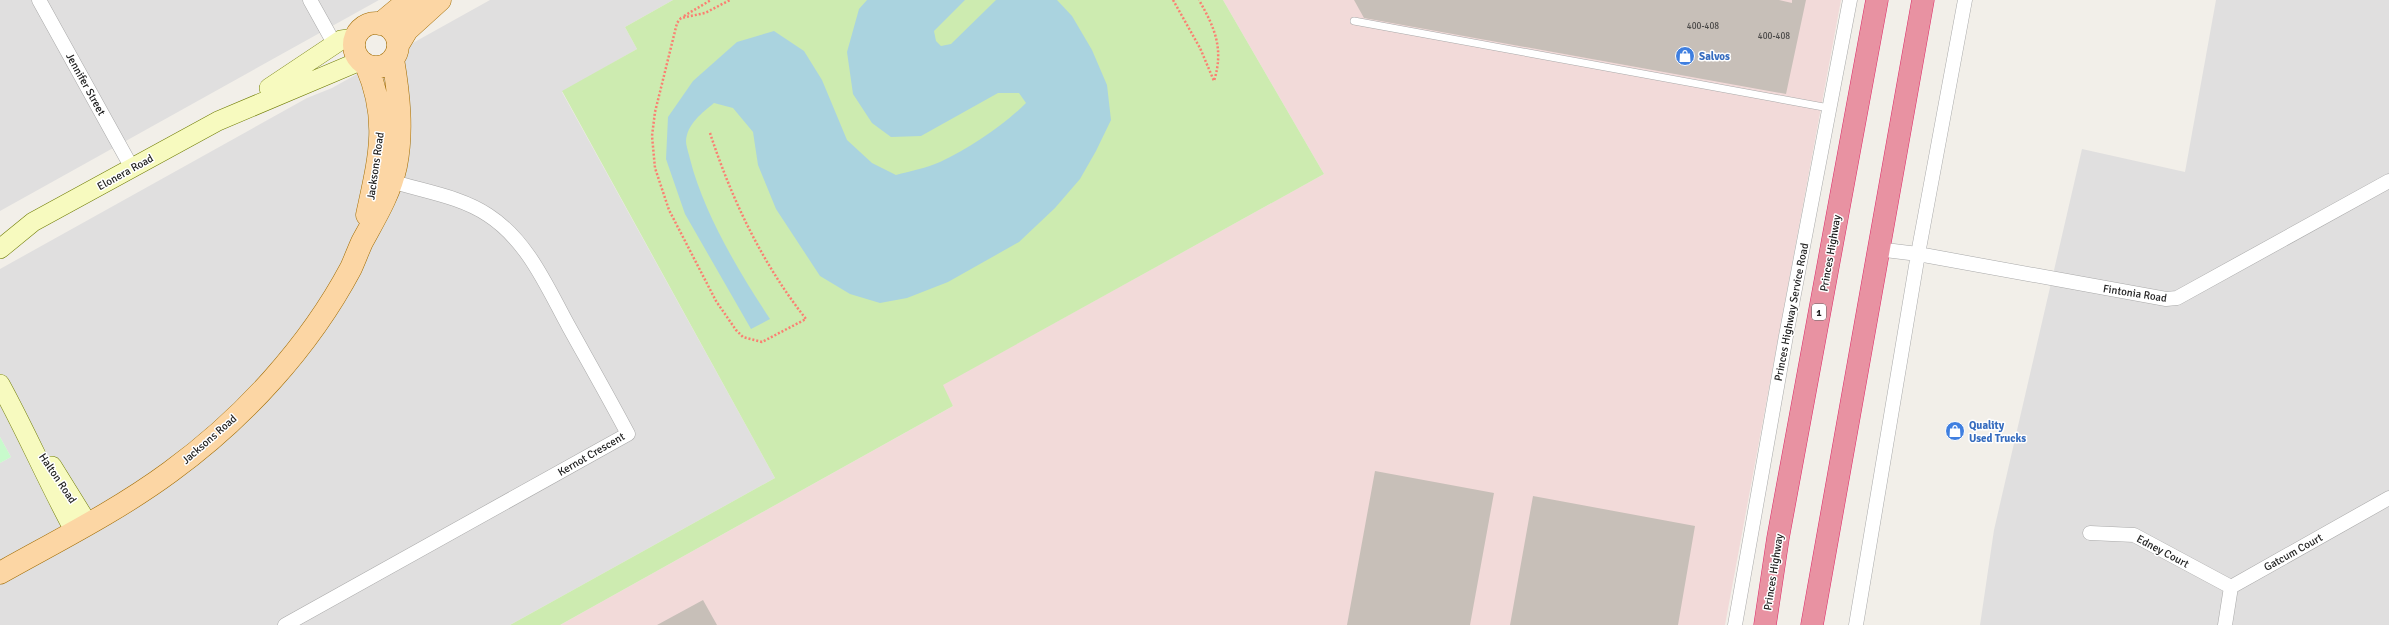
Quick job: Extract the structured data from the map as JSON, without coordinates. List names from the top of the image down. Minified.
{"streets":{"highway":["Princes Highway","1"],"main road":["Jacksons Road","Elonera Road","Halton Road"],"street":["Jennifer Street","Fintonia Road","Princes Highway Service Road","Kernot Crescent","Edney Court","Gatcum Court"]},"crossings":[["Jennifer Street","Elonera Road"],["Jacksons Road","Elonera Road"],["Jacksons Road","Kernot Crescent"],["Jacksons Road","Halton Road"],["Edney Court","Gatcum Court"]],"places":{"shop":["Salvos","Quality Used Trucks"]},"house_numbers":["400-408","400-408"]}
